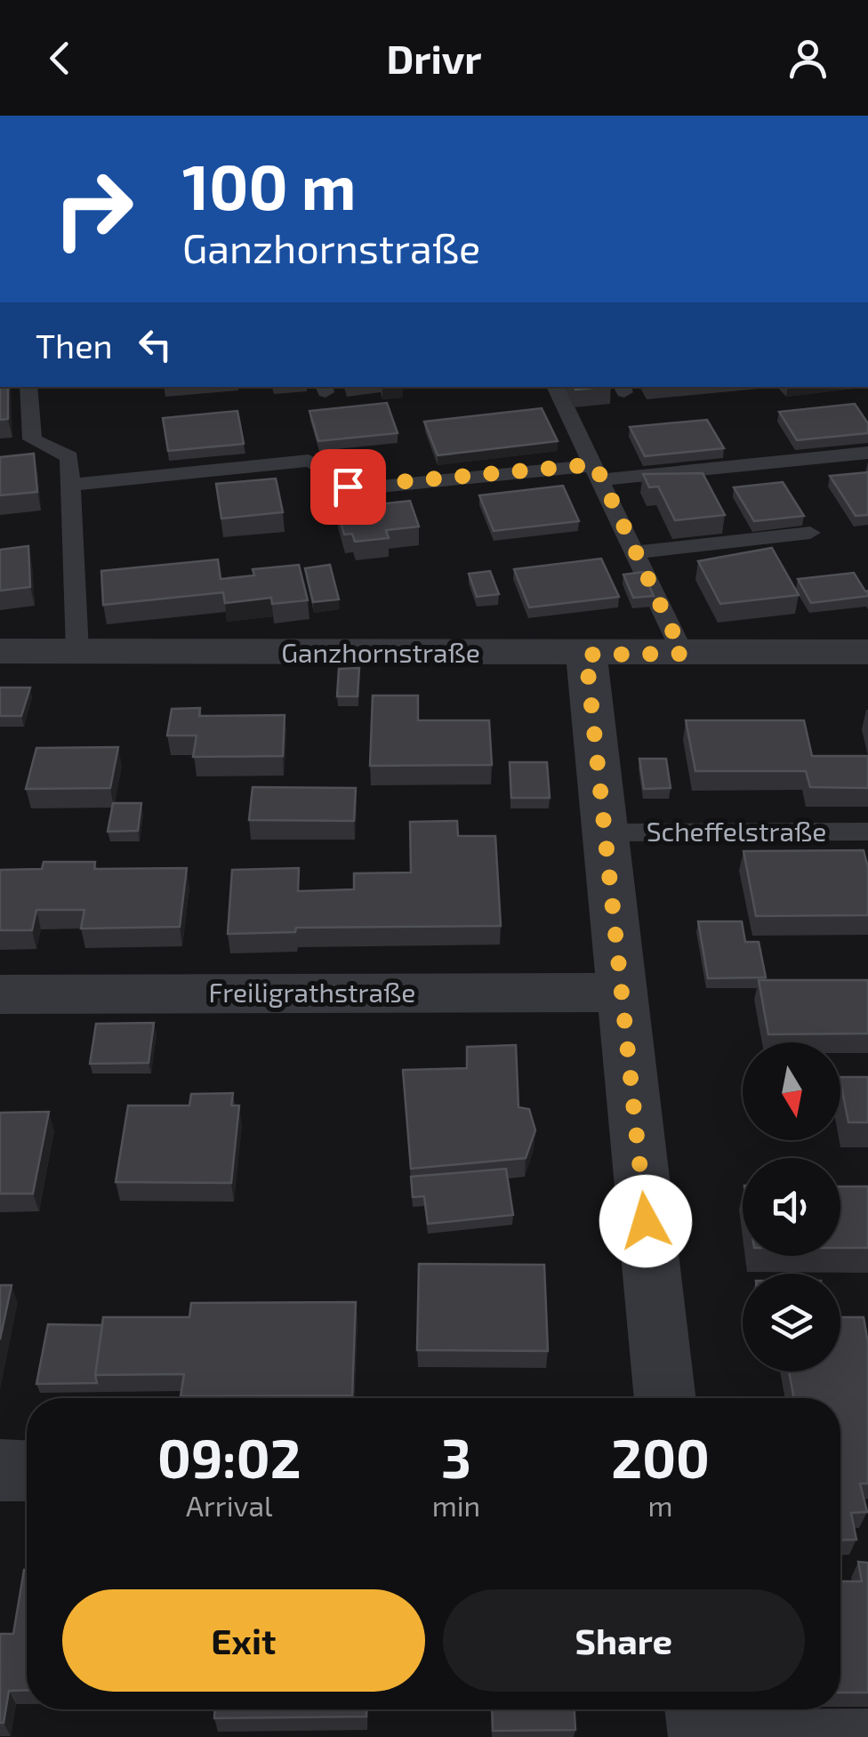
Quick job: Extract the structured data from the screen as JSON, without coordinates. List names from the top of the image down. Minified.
{"streets":{"street":["Ganzhornstraße","Freiligrathstraße"],"lane":["Scheffelstraße"]},"north":"bottom","page":{"header":"Drivr","turn":["100 m","Ganzhornstraße"],"then":"Then","eta":["09:02","Arrival","3","min","200","m"],"buttons":["Exit","Share"]}}
